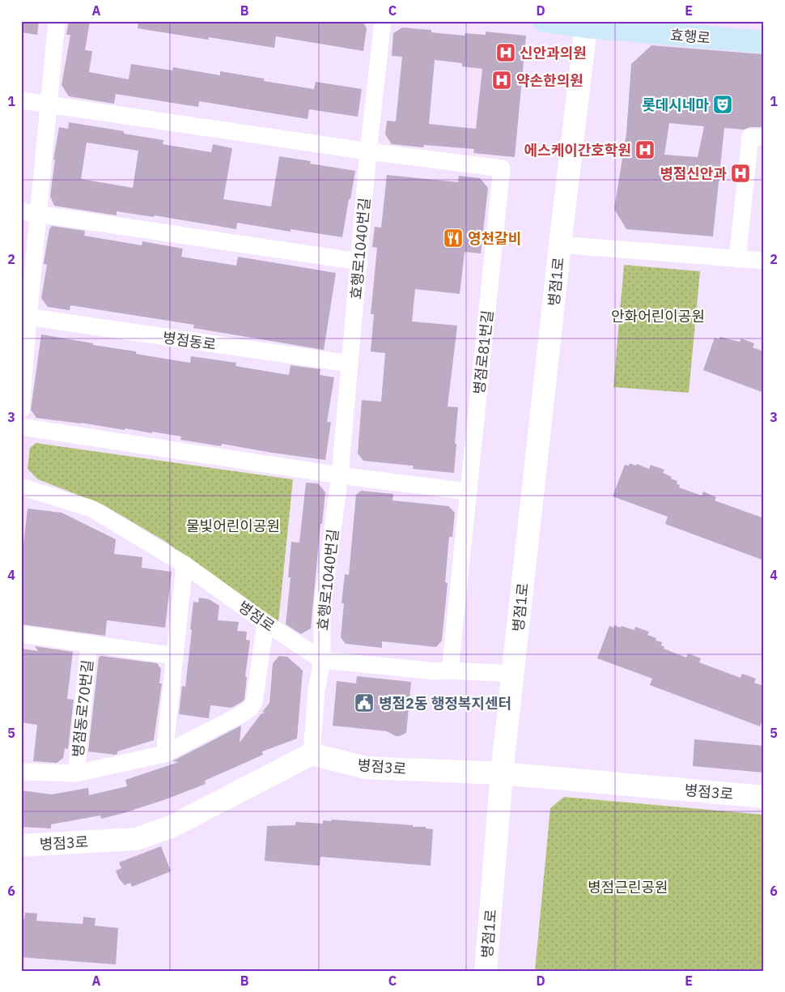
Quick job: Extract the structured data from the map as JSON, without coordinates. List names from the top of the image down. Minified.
{"streets":{"main road":["효행로"],"street":["효행로1040번길","병점1로","병점동로","병점로81번길","병점로","병점동로70번길","병점3로"]},"crossings":[["효행로","병점1로"],["효행로1040번길","병점동로"],["효행로1040번길","병점로81번길"],["효행로1040번길","병점로"],["효행로1040번길","병점3로"],["병점1로","병점로"],["병점1로","병점3로"],["병점로81번길","병점로"],["병점로","병점동로70번길"]],"parks":["안화어린이공원","물빛어린이공원","병점근린공원"],"places":{"hospital":["신안과의원","약손한의원","에스케이간호학원","병점신안과"],"theatre":["롯데시네마"],"restaurant":["영천갈비"],"public building":["병점2동 행정복지센터"]},"grid":{"columns":["A","B","C","D","E"],"rows":["1","2","3","4","5","6"]}}
